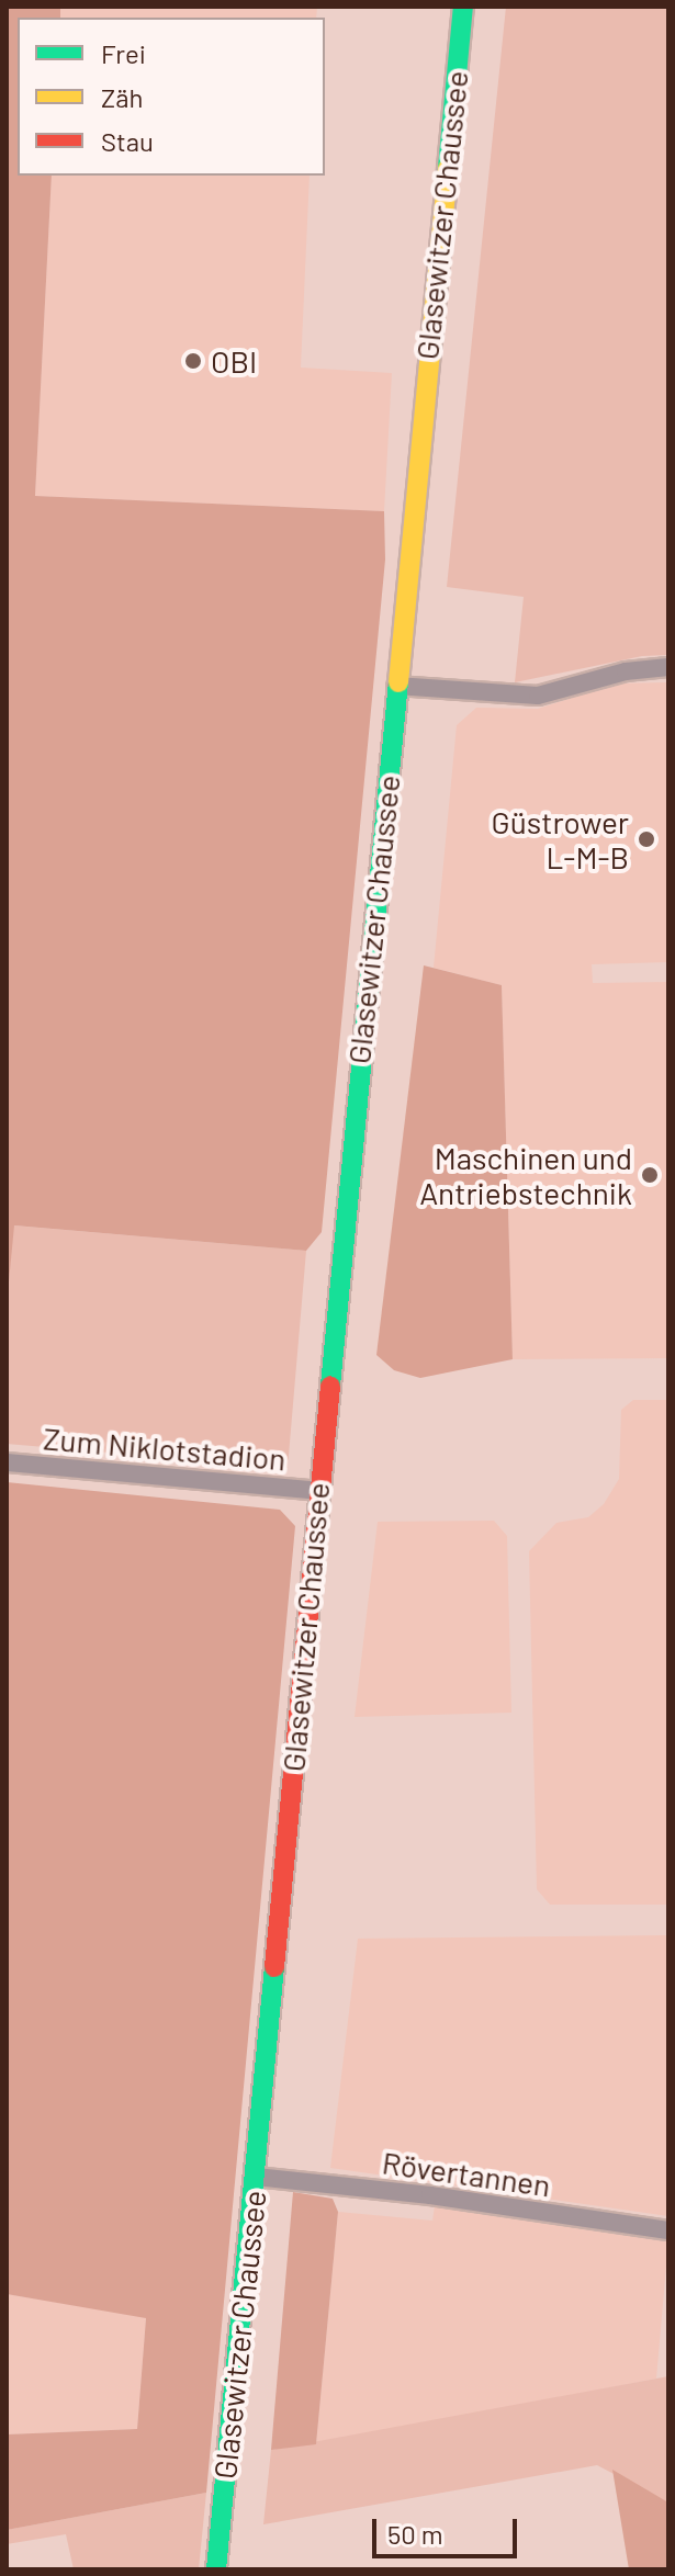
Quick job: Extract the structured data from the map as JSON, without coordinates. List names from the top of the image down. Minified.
{"streets":{"main road":["Glasewitzer Chaussee"],"street":["Zum Niklotstadion","Rövertannen"]},"crossings":[["Glasewitzer Chaussee","Zum Niklotstadion"],["Glasewitzer Chaussee","Rövertannen"]],"places":["OBI","Güstrower L-M-B","Maschinen und Antriebstechnik"],"legend":["Frei","Zäh","Stau"],"scale_bar":"50 m"}
